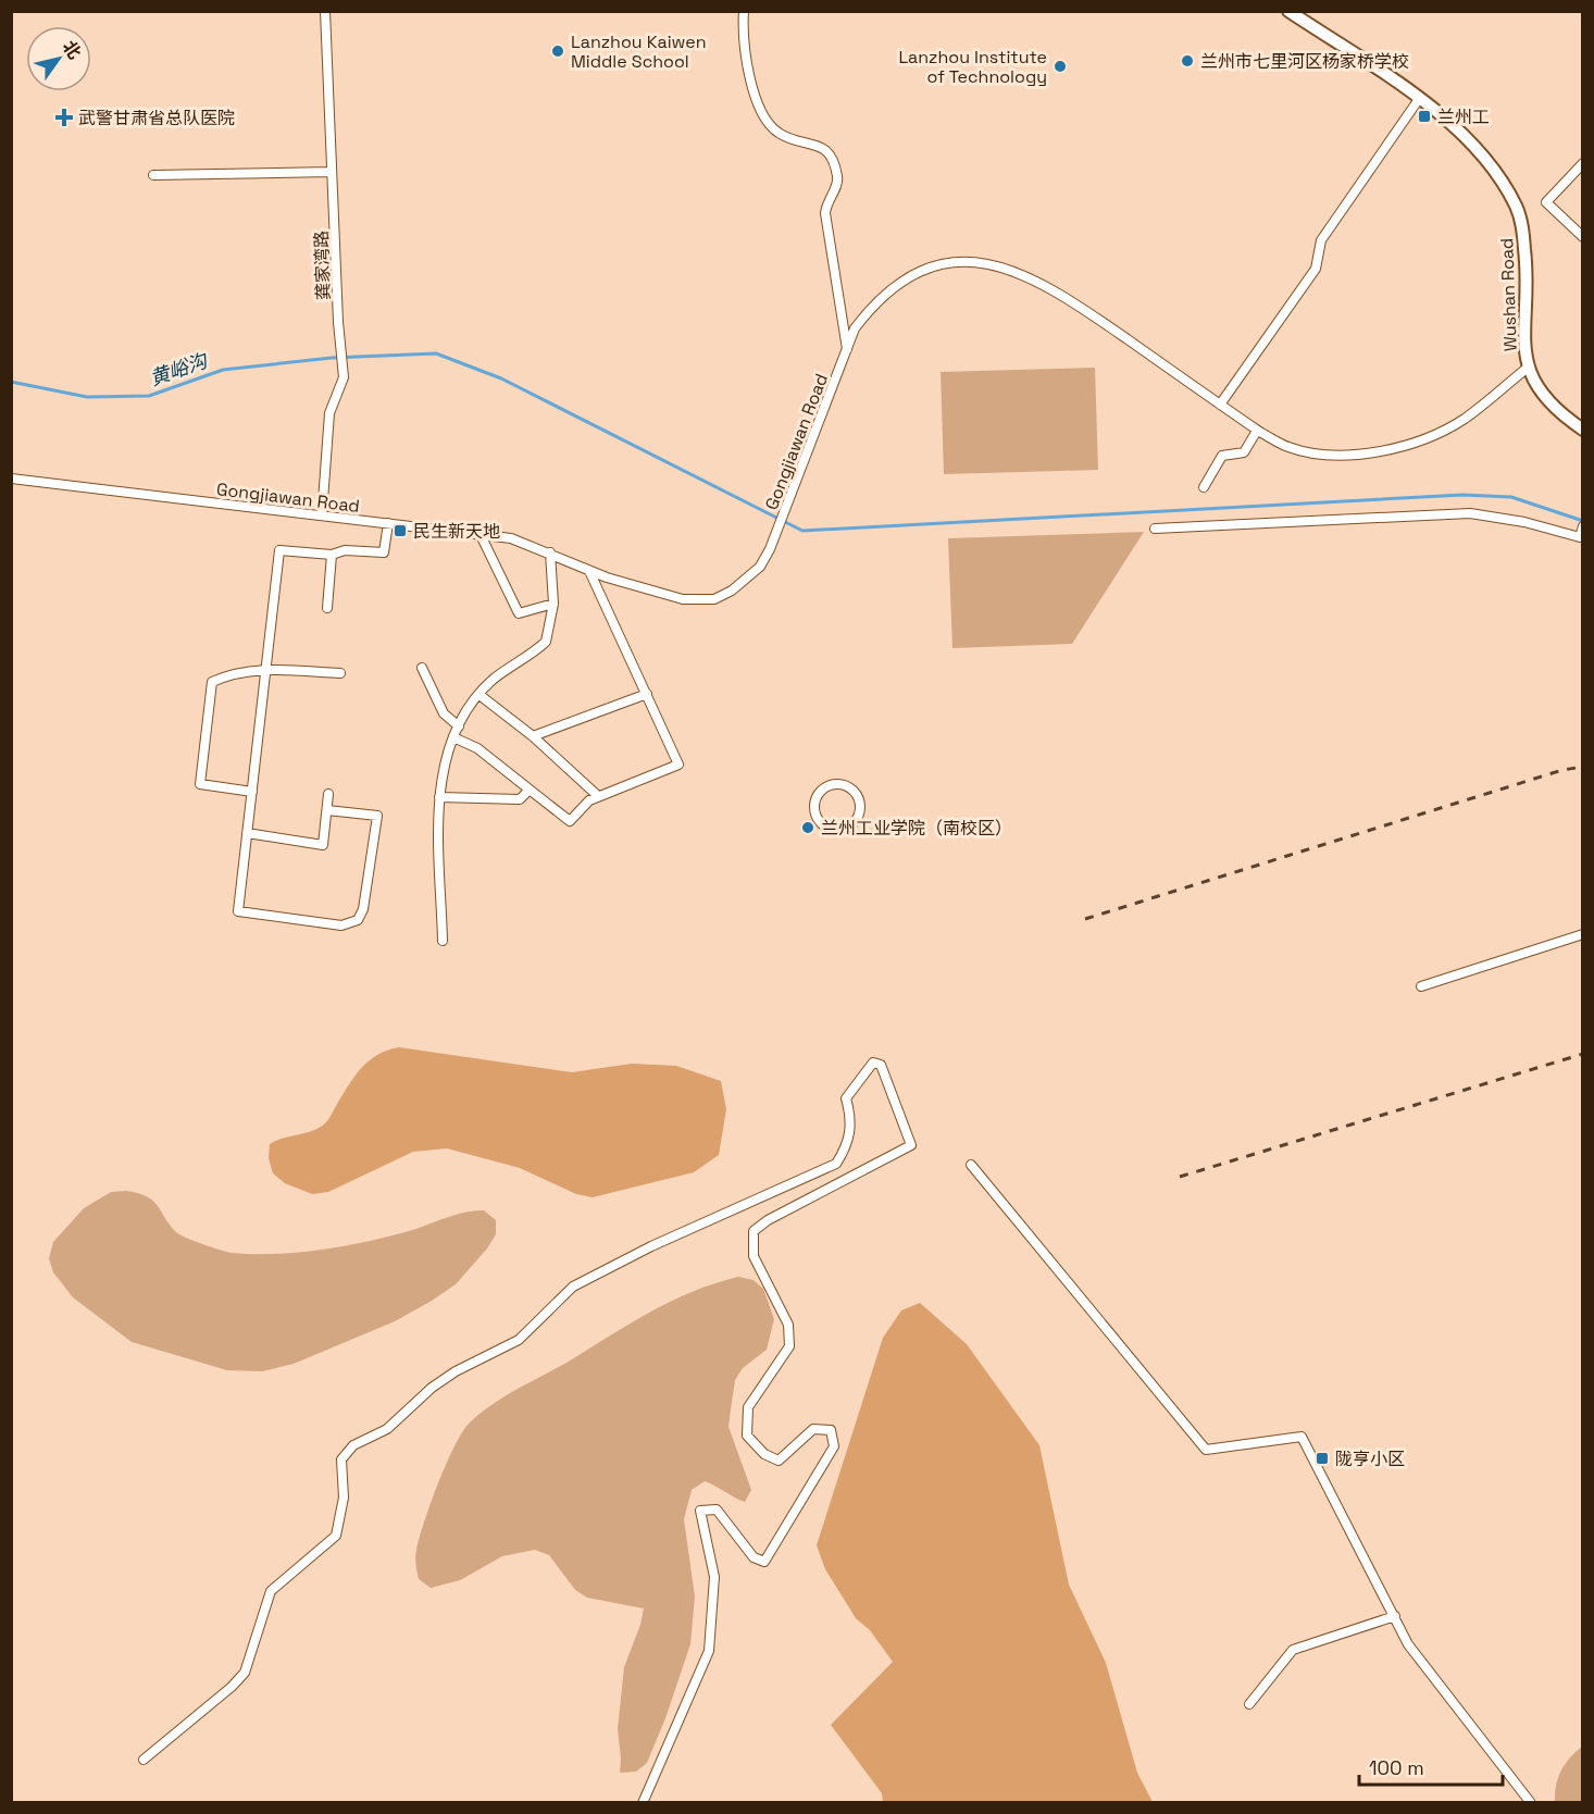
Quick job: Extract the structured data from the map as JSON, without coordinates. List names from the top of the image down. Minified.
{"streets":{"main road":["Wushan Road"],"street":["龚家湾路","Gongjiawan Road"]},"crossings":[["龚家湾路","Gongjiawan Road"],["Wushan Road","Gongjiawan Road"]],"water":["黄峪沟"],"places":{"other":["Lanzhou Kaiwen Middle School","兰州市七里河区杨家桥学校","Lanzhou Institute of Technology","兰州工业学院（南校区）"],"transit":["兰州工","民生新天地","陇亨小区"],"health":["武警甘肃省总队医院"]},"scale_bar":"100 m","north":"top right"}
